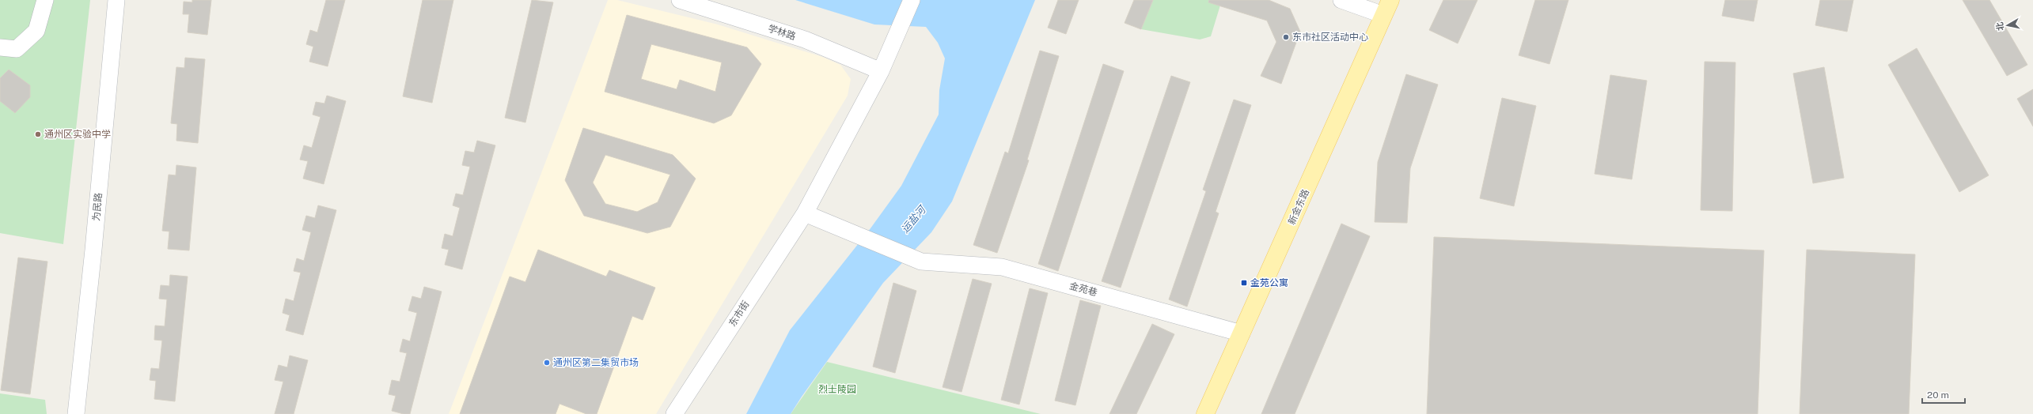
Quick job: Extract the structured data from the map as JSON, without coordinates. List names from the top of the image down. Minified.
{"streets":{"main road":["新金东路"],"street":["学林路","为民路","金苑巷","东市街"]},"crossings":[["学林路","东市街"],["新金东路","金苑巷"],["金苑巷","东市街"]],"water":["运盐河"],"parks":["烈士陵园"],"places":{"other":["东市社区活动中心","通州区实验中学","通州区第二集贸市场"],"transit":["金苑公寓"]},"scale_bar":"20 m","north":"left"}
